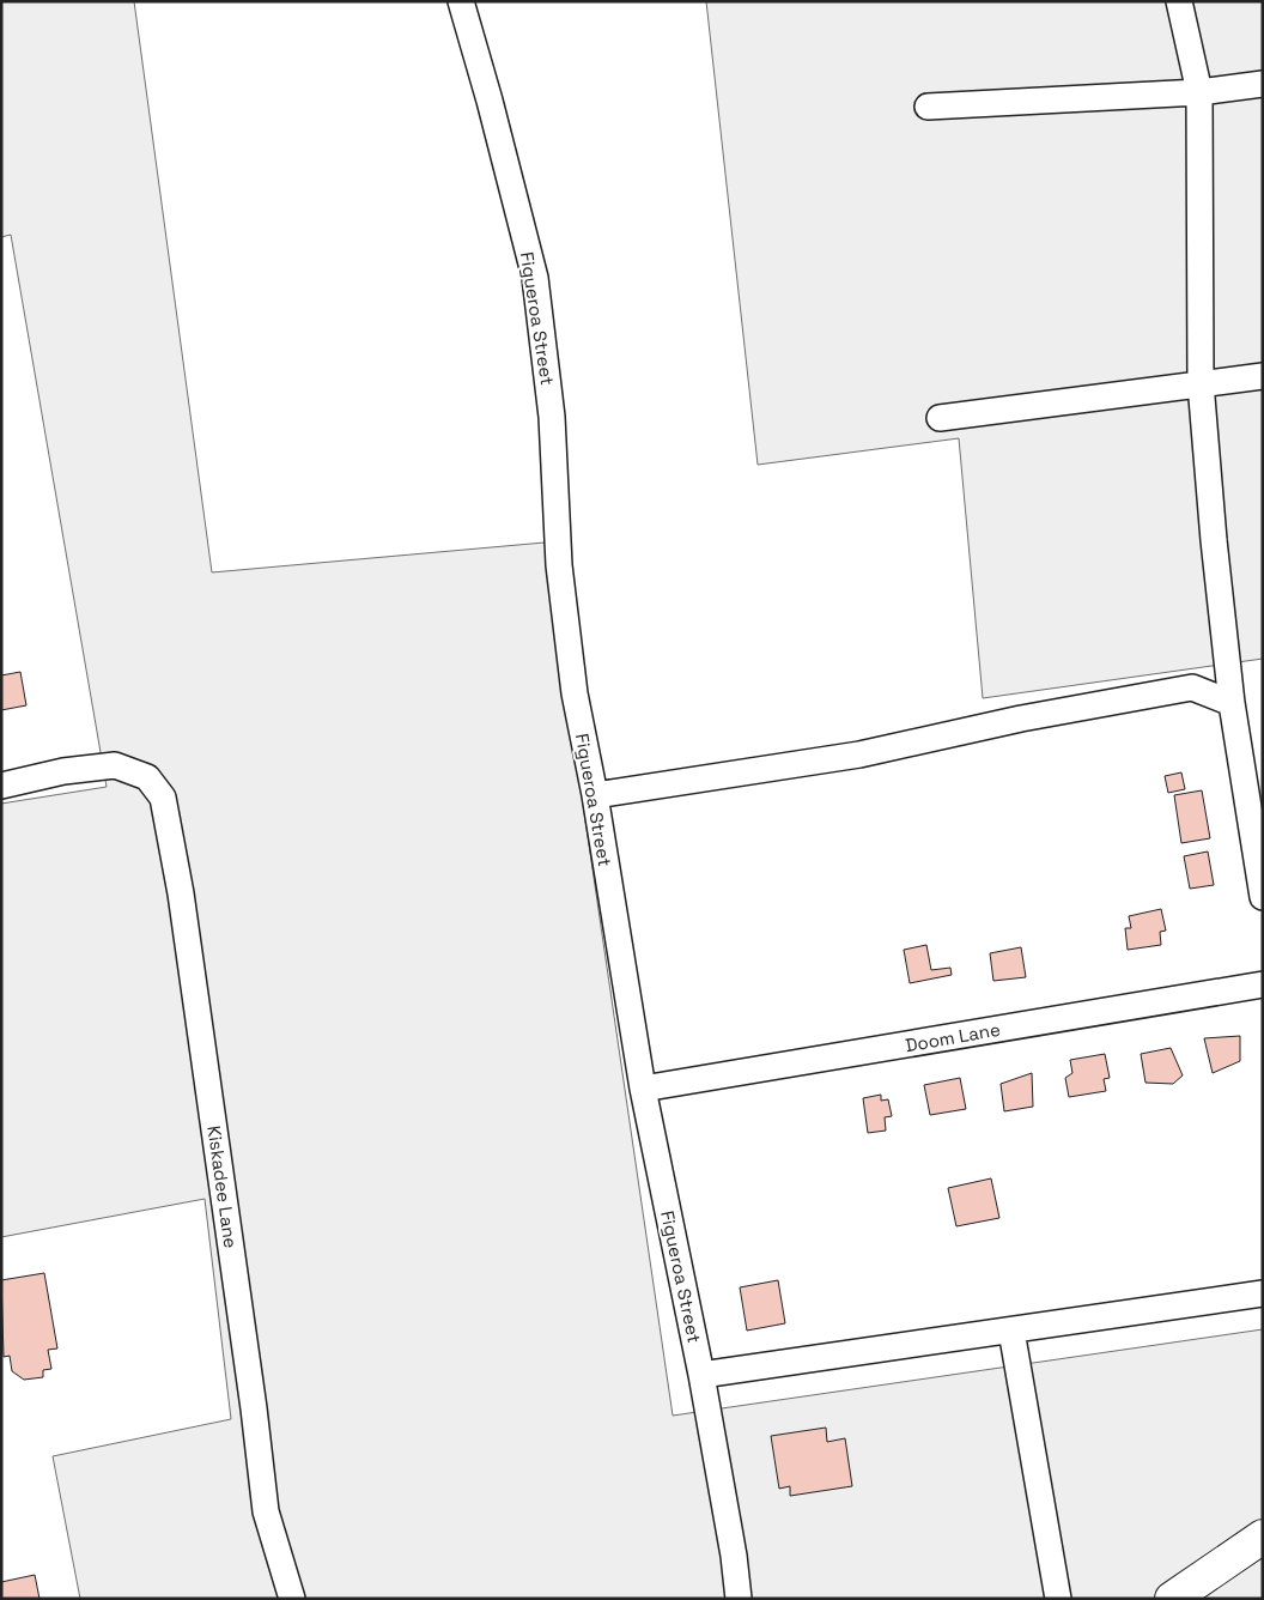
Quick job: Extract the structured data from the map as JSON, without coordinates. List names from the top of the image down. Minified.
{"streets":{"street":["Figueroa Street","Doom Lane","Kiskadee Lane"]},"crossings":[["Figueroa Street","Doom Lane"]]}
